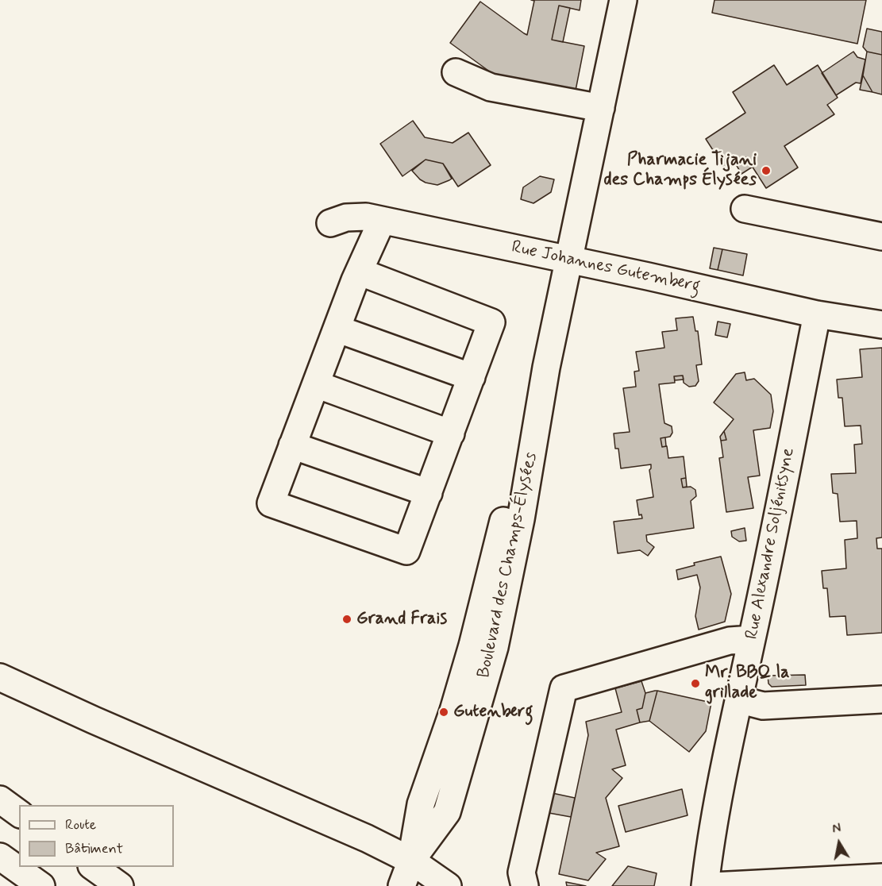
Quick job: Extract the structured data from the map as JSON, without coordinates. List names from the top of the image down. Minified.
{"streets":{"street":["Rue Johannes Gutemberg","Rue Alexandre Soljénitsyne","Boulevard des Champs-Élysées"]},"crossings":[["Rue Johannes Gutemberg","Rue Alexandre Soljénitsyne"],["Rue Johannes Gutemberg","Boulevard des Champs-Élysées"]],"places":["Pharmacie Tijani des Champs Élysées","Grand Frais","Mr. BBQ la grillade","Gutenberg"],"legend":["Route","Bâtiment"],"north":"top"}
